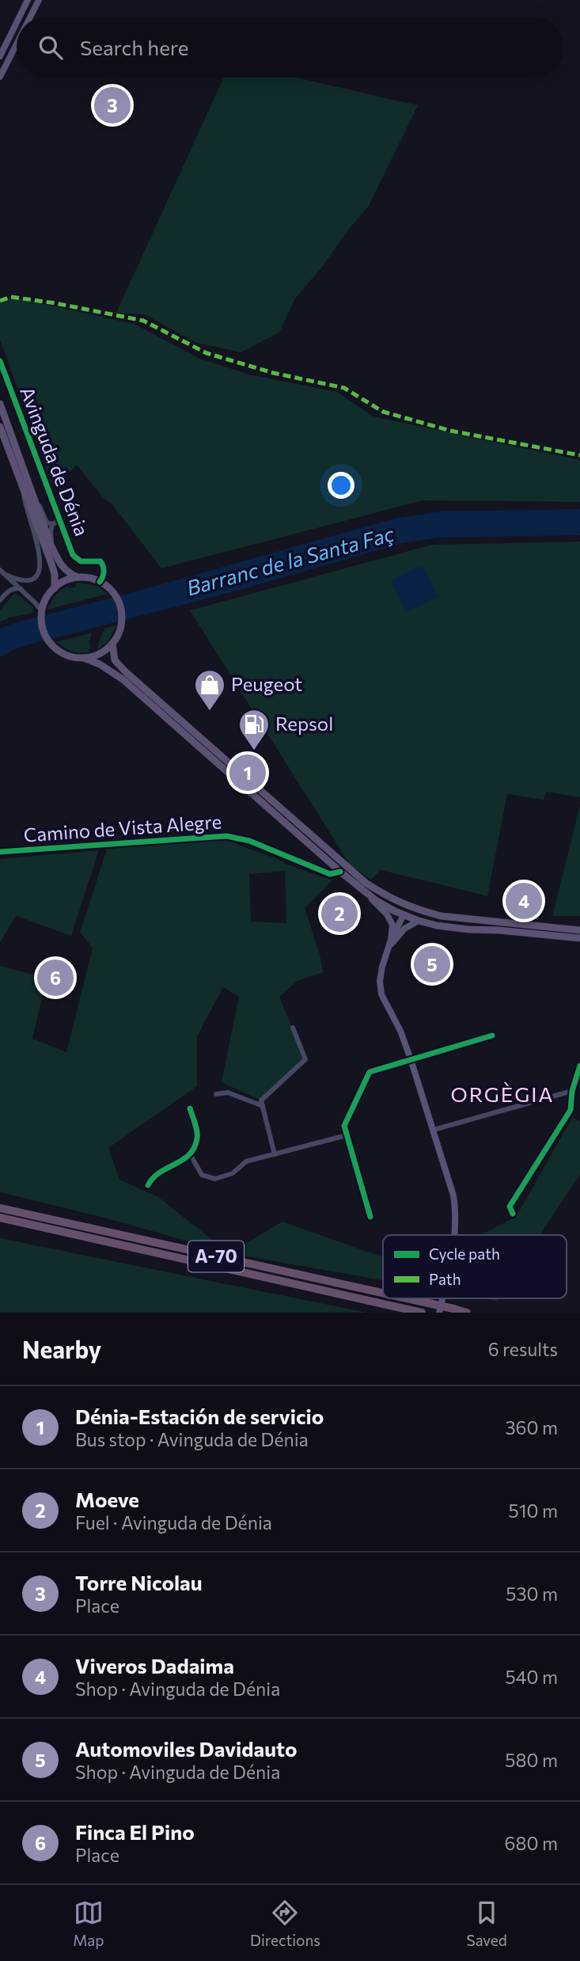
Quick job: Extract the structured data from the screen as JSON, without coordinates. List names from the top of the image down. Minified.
{"streets":{"highway":["A-70"],"main road":["Avinguda de Dénia"],"street":["Camino de Vista Alegre"]},"districts":["ORGÈGIA"],"water":["Barranc de la Santa Faç"],"places":{"shop":["Peugeot"],"fuel station":["Repsol"]},"legend":["Cycle path","Path"],"page":{"search":"Search here","pins":["3","1","4","2","5","6"],"heading":["Nearby","6 results"],"list":[{"mark":"1","name":"Dénia-Estación de servicio","note":"Bus stop · Avinguda de Dénia","value":"360 m"},{"mark":"2","name":"Moeve","note":"Fuel · Avinguda de Dénia","value":"510 m"},{"mark":"3","name":"Torre Nicolau","note":"Place","value":"530 m"},{"mark":"4","name":"Viveros Dadaima","note":"Shop · Avinguda de Dénia","value":"540 m"},{"mark":"5","name":"Automoviles Davidauto","note":"Shop · Avinguda de Dénia","value":"580 m"},{"mark":"6","name":"Finca El Pino","note":"Place","value":"680 m"}],"nav":["Map","Directions","Saved"]}}
